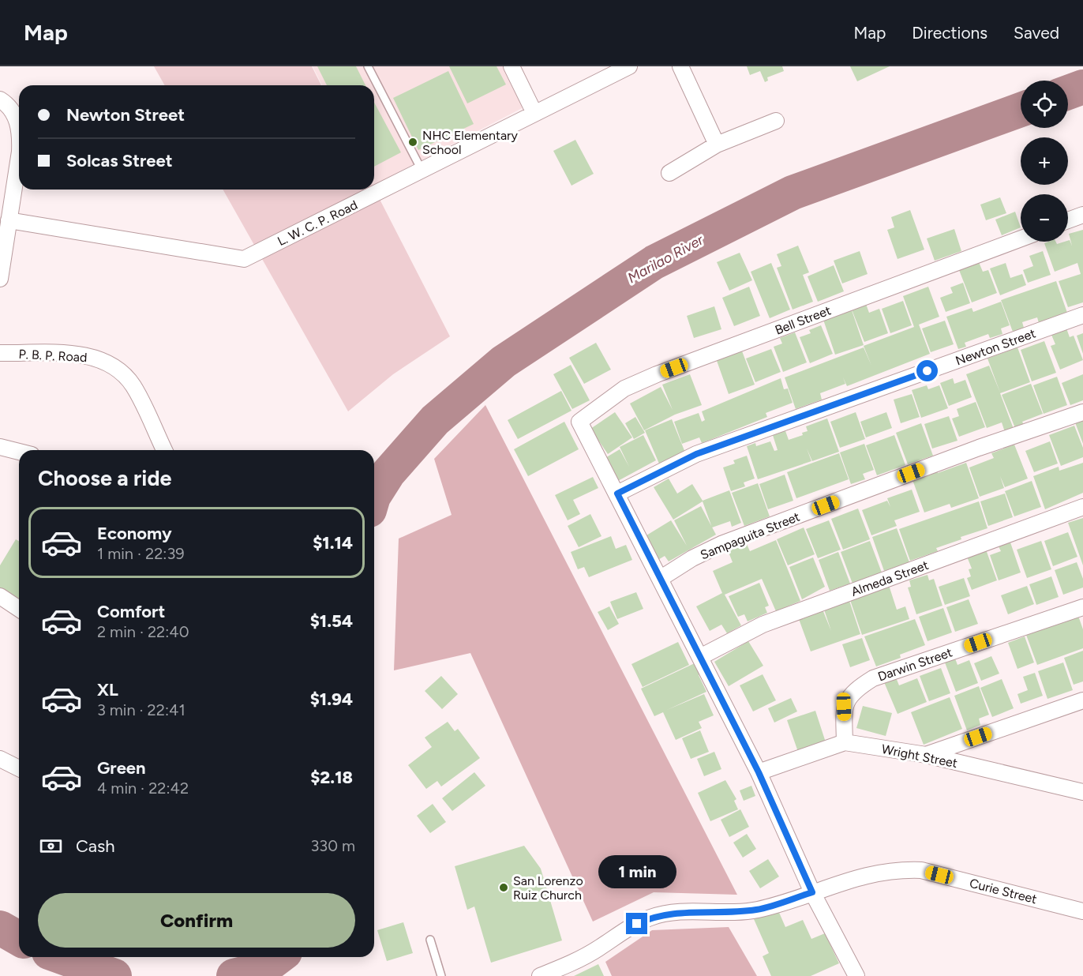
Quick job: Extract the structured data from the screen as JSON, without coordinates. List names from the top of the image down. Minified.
{"streets":{"street":["L. W. C. P. Road","Bell Street","Newton Street","P. B. P. Road","Sampaguita Street","Almeda Street","Darwin Street","Wright Street","Curie Street"]},"crossings":[["Bell Street","Newton Street"],["Darwin Street","Wright Street"]],"water":["Marilao River"],"places":["NHC Elementary School","San Lorenzo Ruiz Church"],"page":{"header":"Map","nav":["Map","Directions","Saved"],"map_buttons":["+","−"],"banner":["Newton Street","Solcas Street"],"heading":"Choose a ride","list":[{"name":"Economy","note":"1 min · 22:39","value":"$1.14"},{"name":"Comfort","note":"2 min · 22:40","value":"$1.54"},{"name":"XL","note":"3 min · 22:41","value":"$1.94"},{"name":"Green","note":"4 min · 22:42","value":"$2.18"}],"pay":["Cash","330 m"],"bubble":"1 min","buttons":"Confirm"}}
